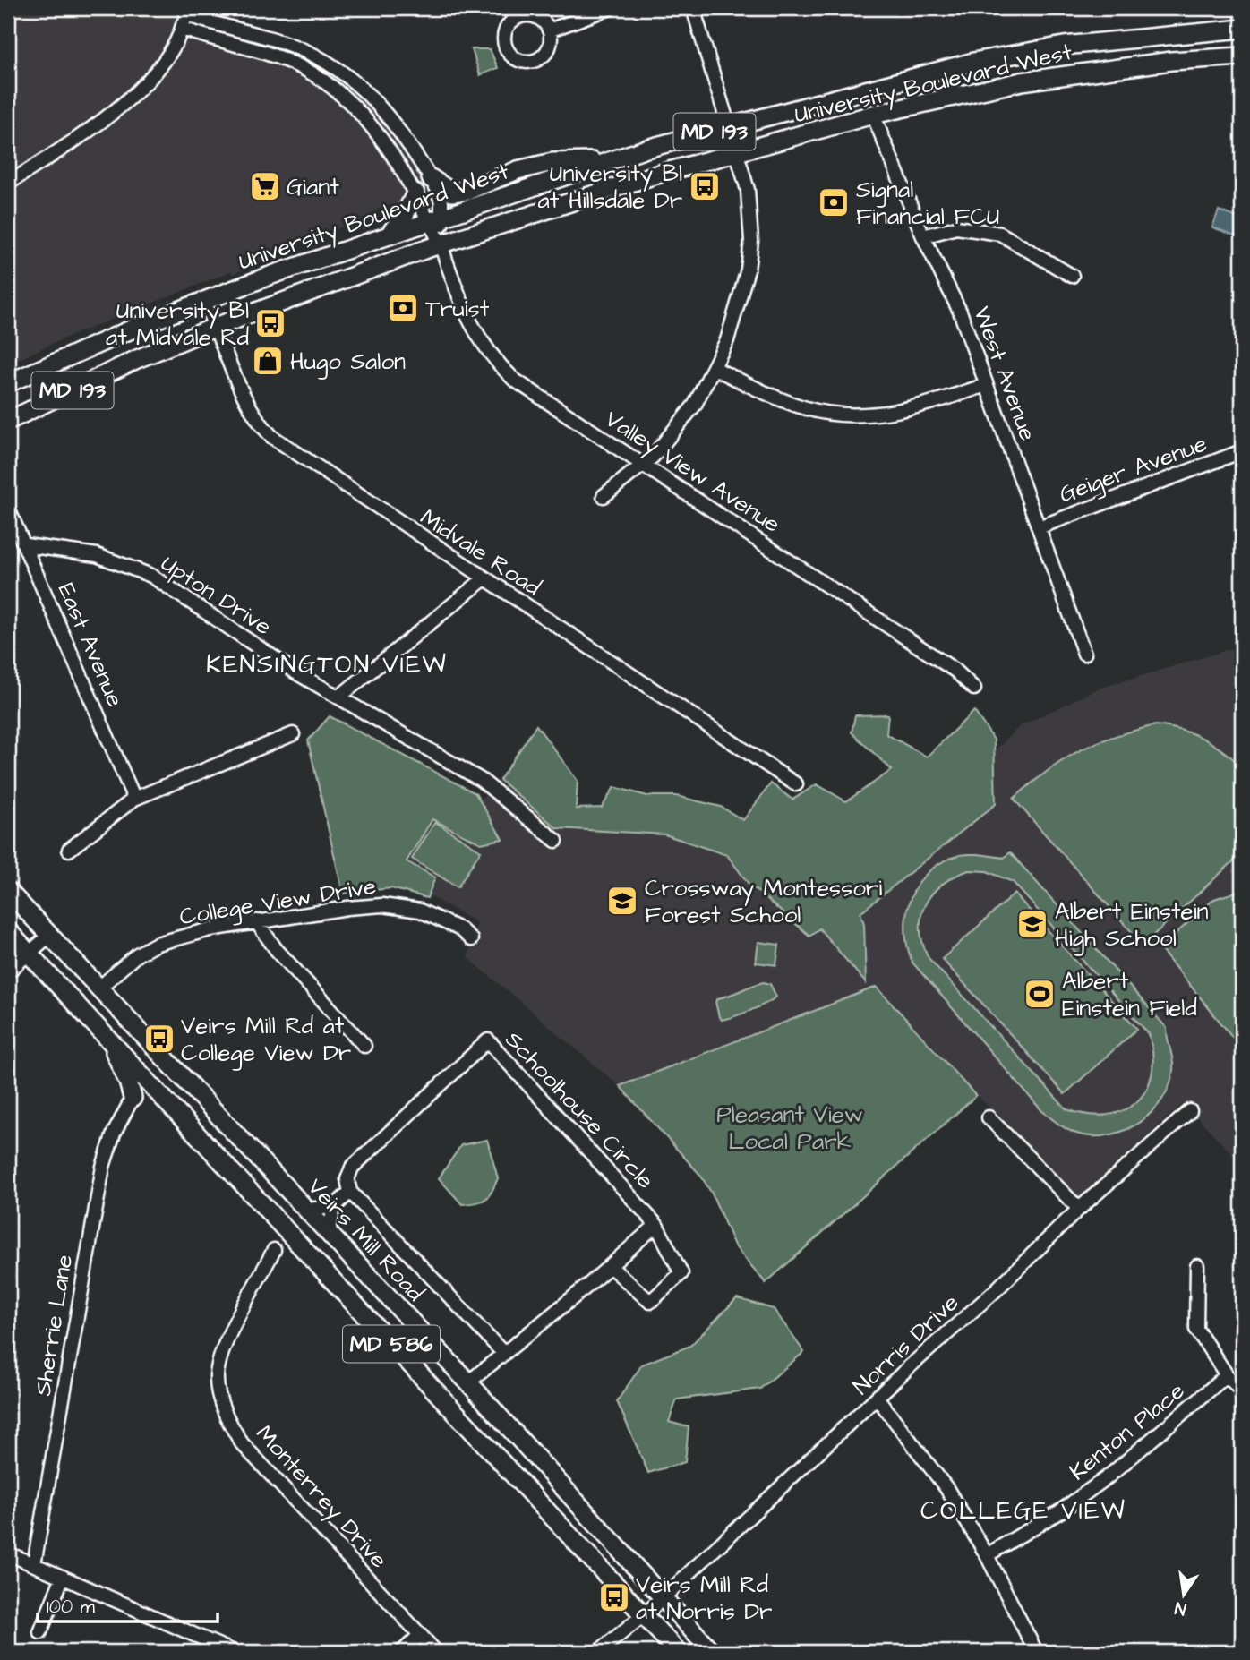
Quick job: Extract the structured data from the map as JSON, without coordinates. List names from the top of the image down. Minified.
{"streets":{"main road":["University Boulevard West","MD 193","Veirs Mill Road","MD 586"],"street":["West Avenue","Geiger Avenue","Valley View Avenue","Midvale Road","Upton Drive","East Avenue","College View Drive","Schoolhouse Circle","Sherrie Lane","Norris Drive","Kenton Place","Monterrey Drive"]},"crossings":[["University Boulevard West","West Avenue"],["University Boulevard West","Valley View Avenue"],["University Boulevard West","Midvale Road"],["West Avenue","Geiger Avenue"],["Upton Drive","East Avenue"],["College View Drive","Veirs Mill Road"],["Schoolhouse Circle","Veirs Mill Road"],["Veirs Mill Road","Norris Drive"],["MD 586","Norris Drive"]],"districts":["KENSINGTON VIEW","COLLEGE VIEW"],"parks":["Pleasant View Local Park"],"places":{"supermarket":["Giant"],"bus stop":["University Bl at Hillsdale Dr","University Bl at Midvale Rd","Veirs Mill Rd at College View Dr","Veirs Mill Rd at Norris Dr"],"bank":["Signal Financial FCU","Truist"],"shop":["Hugo Salon"],"school or university":["Crossway Montessori Forest School","Albert Einstein High School"],"sports":["Albert Einstein Field"]},"scale_bar":"100 m","north":"bottom"}
